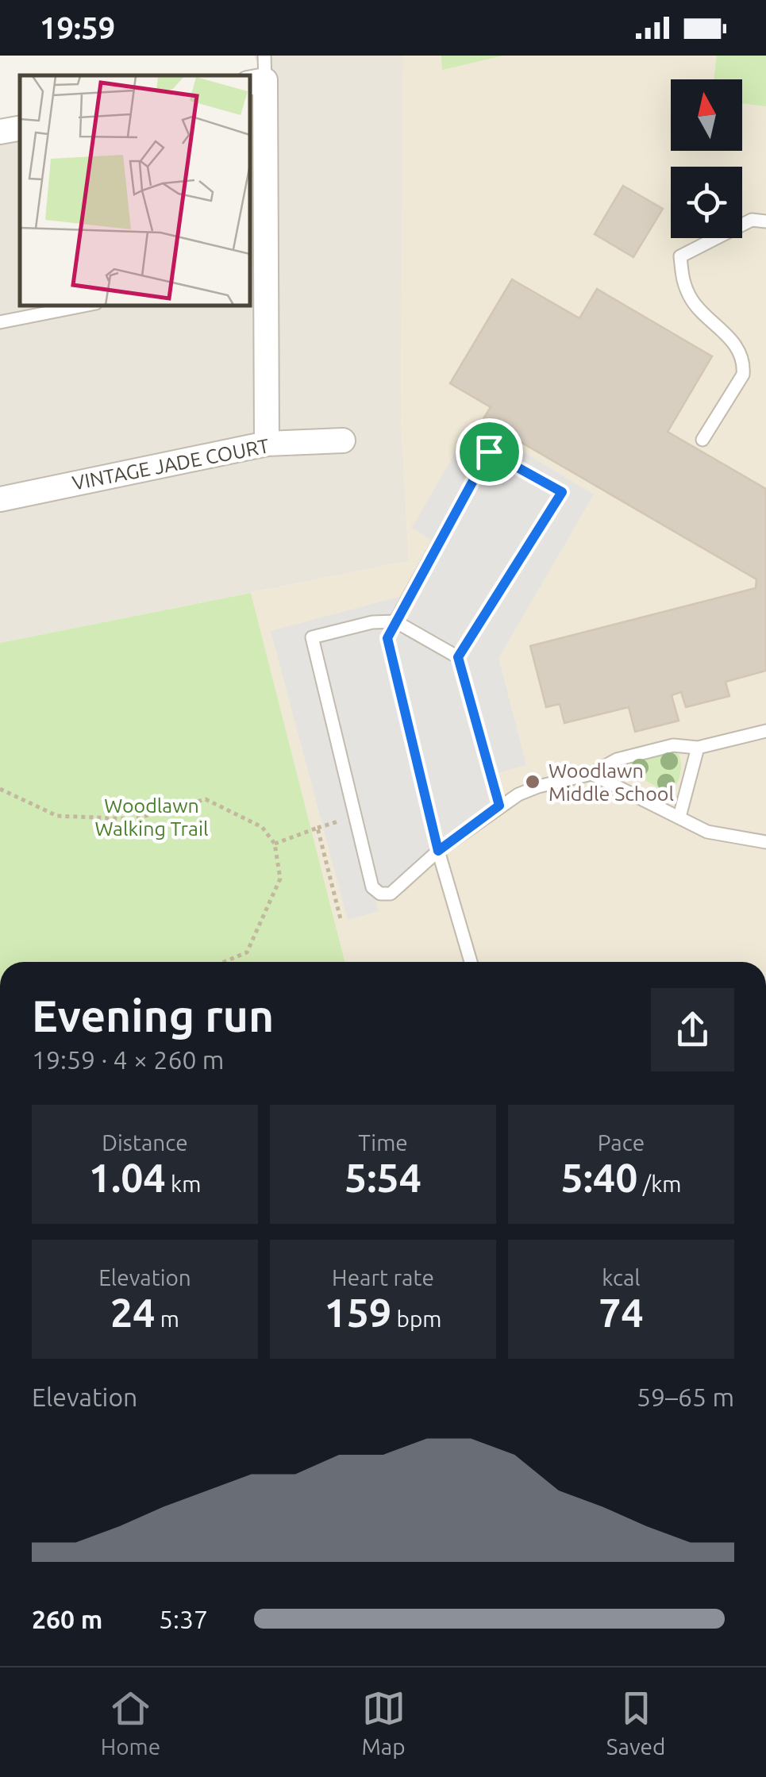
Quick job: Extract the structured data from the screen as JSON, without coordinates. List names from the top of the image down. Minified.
{"streets":{"street":["VINTAGE JADE COURT"]},"parks":["Woodlawn Walking Trail"],"places":["Woodlawn Middle School"],"north":"top","page":{"status":"19:59","heading":["Evening run","19:59 · 4 × 260 m"],"stats":[["Distance","1.04 km"],["Time","5:54"],["Pace","5:40 /km"],["Elevation","24 m"],["Heart rate","159 bpm"],["kcal","74"]],"chart":["Elevation","59–65 m"],"list":[{"name":"260 m","note":"5:37"}],"tabs":["Home","Map","Saved"]}}
